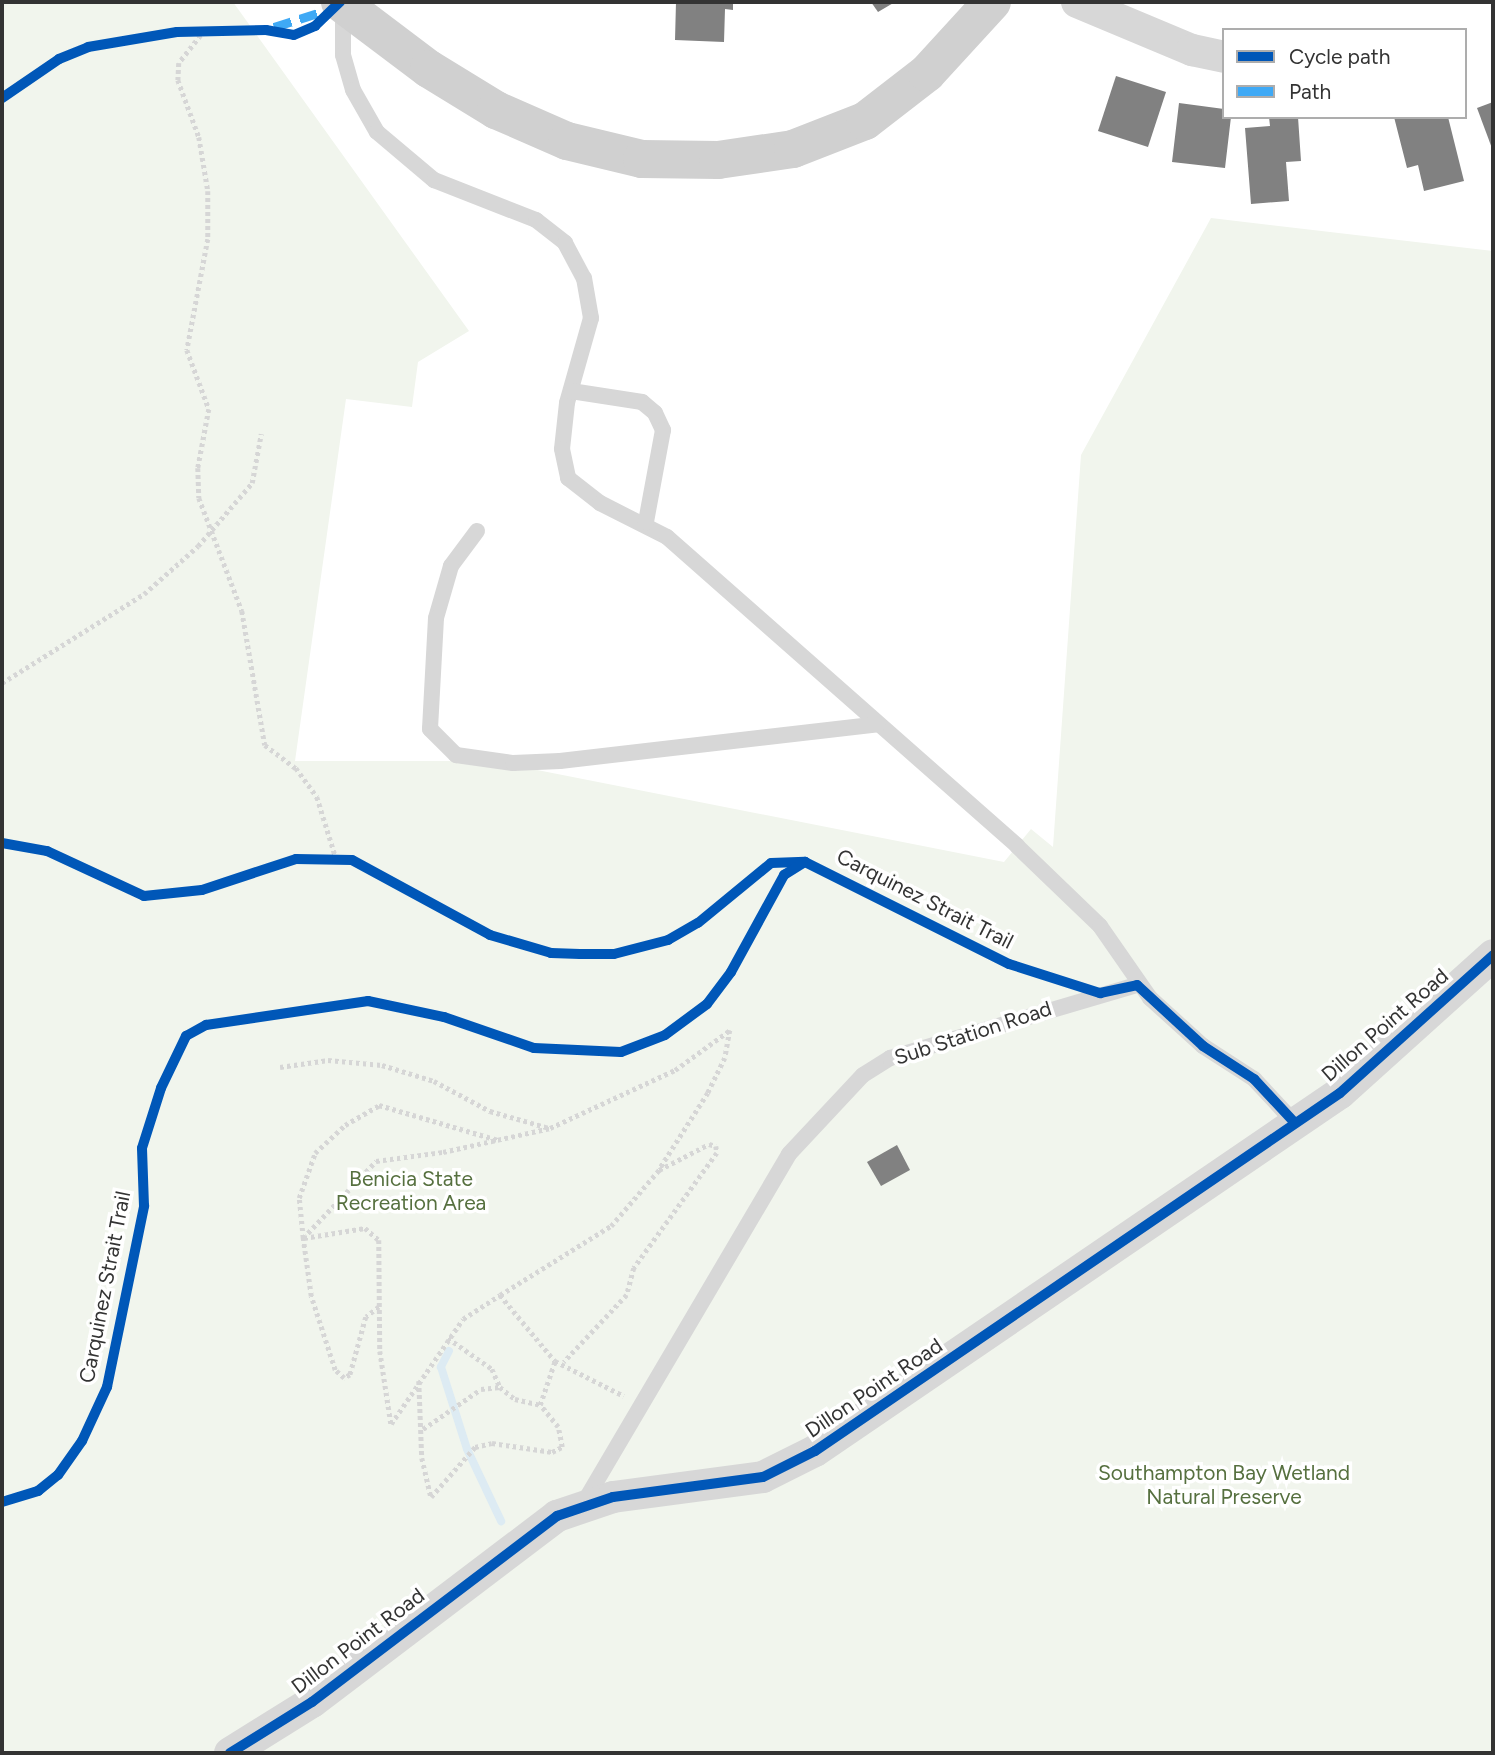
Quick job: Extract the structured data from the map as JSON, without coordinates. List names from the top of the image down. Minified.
{"streets":{"street":["Dillon Point Road"],"lane":["Sub Station Road"],"cycle path":["Carquinez Strait Trail"]},"crossings":[["Dillon Point Road","Sub Station Road"]],"parks":["Benicia State Recreation Area","Southampton Bay Wetland Natural Preserve"],"legend":["Cycle path","Path"]}
